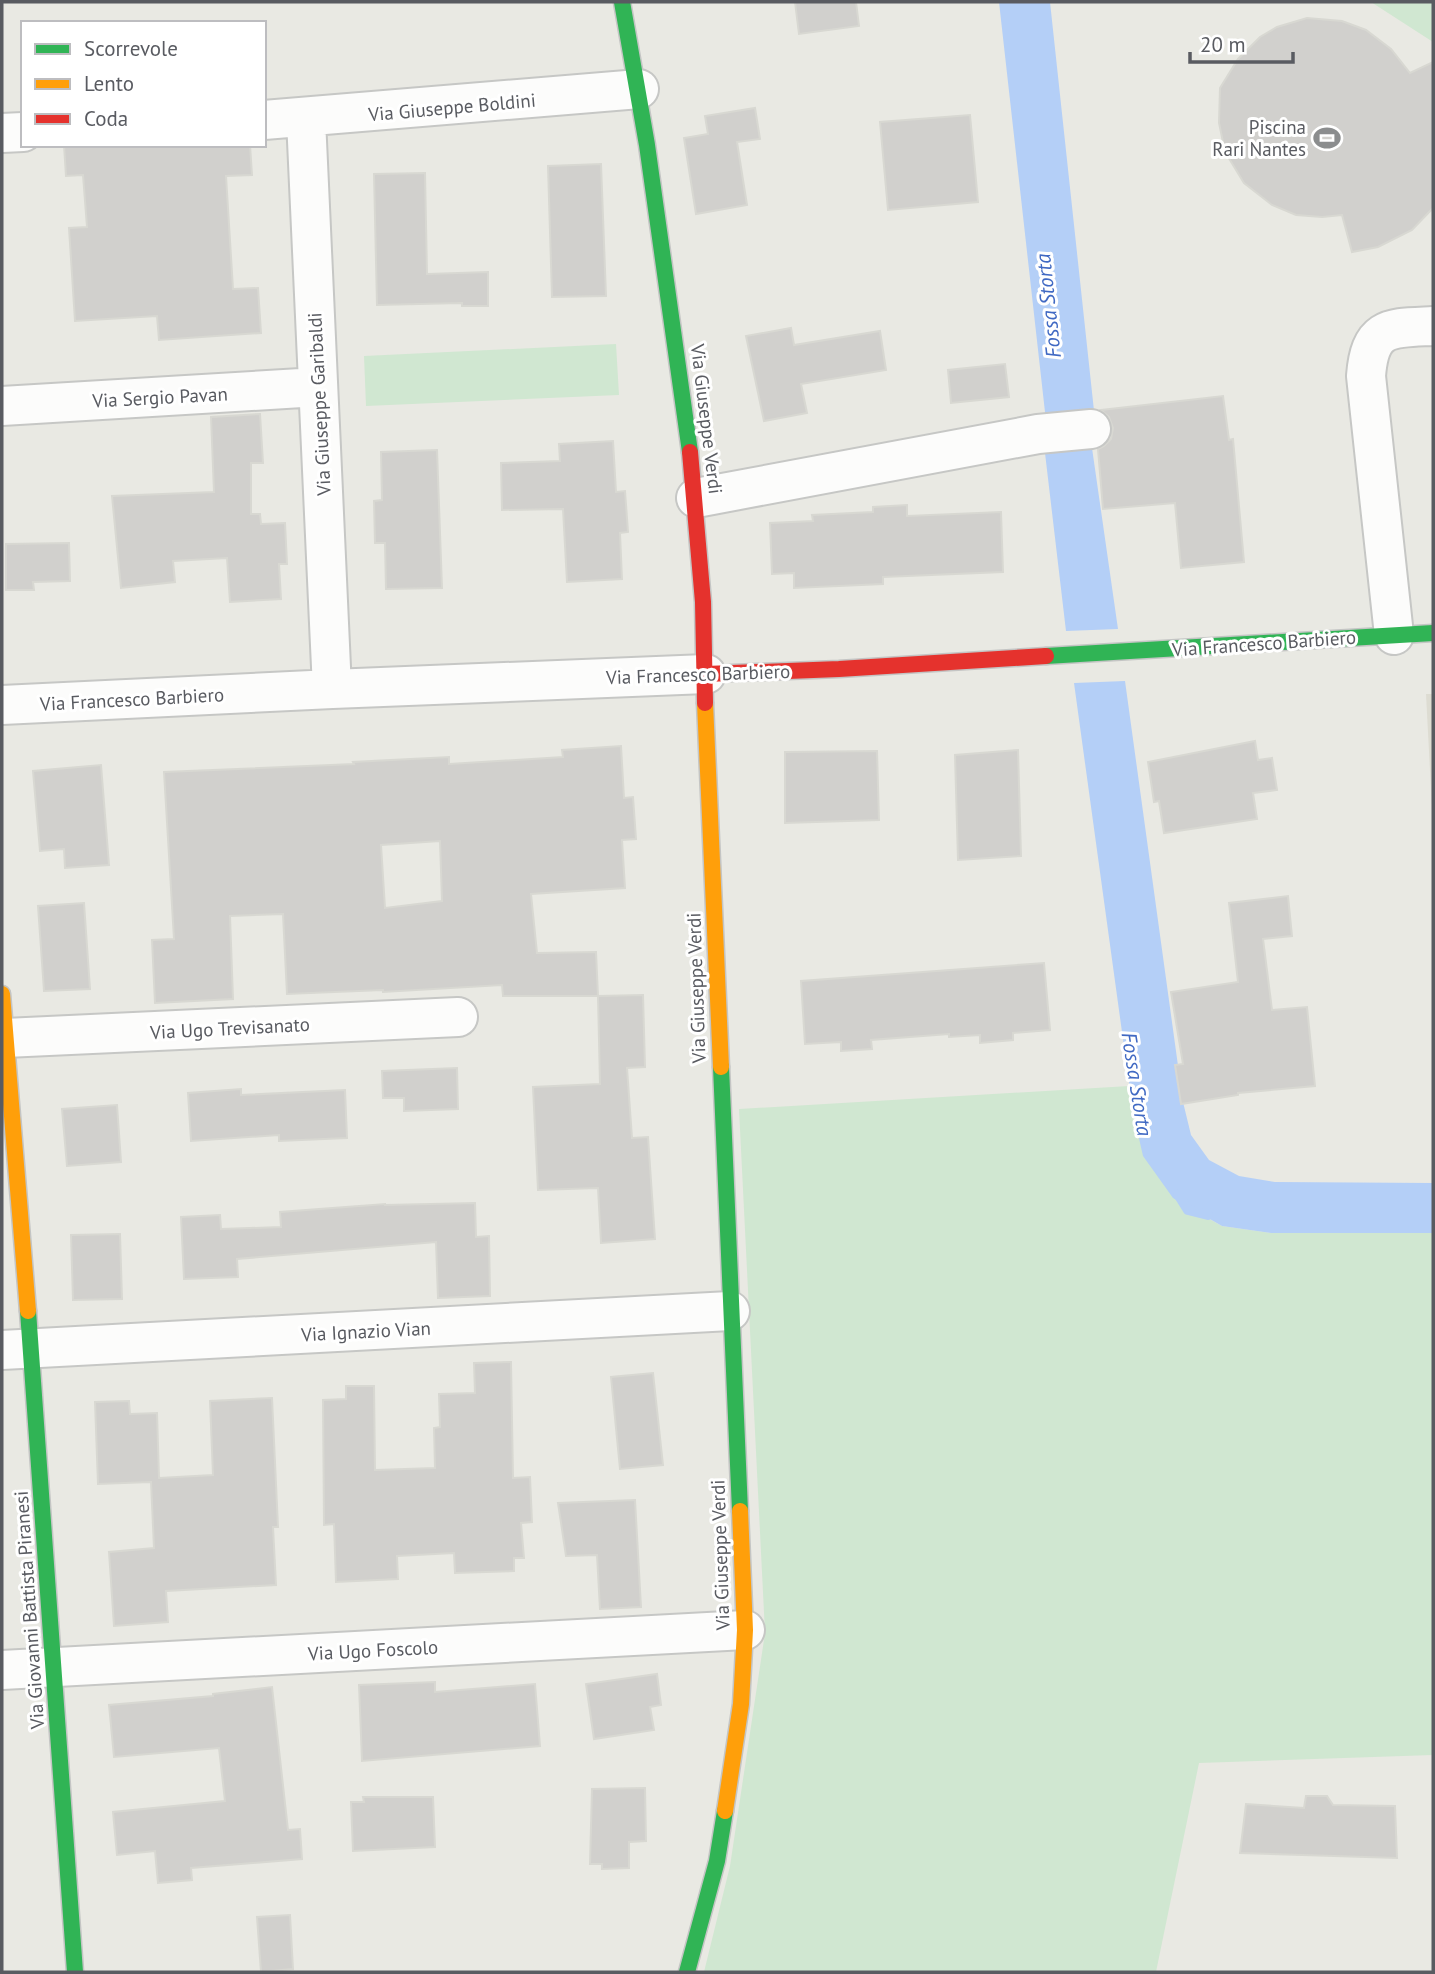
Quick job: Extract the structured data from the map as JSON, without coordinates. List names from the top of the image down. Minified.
{"streets":{"street":["Via Giuseppe Boldini","Via Sergio Pavan","Via Giuseppe Garibaldi","Via Giuseppe Verdi","Via Francesco Barbiero","Via Ugo Trevisanato","Via Ignazio Vian","Via Giovanni Battista Piranesi","Via Ugo Foscolo"]},"crossings":[["Via Giuseppe Boldini","Via Giuseppe Garibaldi"],["Via Giuseppe Boldini","Via Giuseppe Verdi"],["Via Sergio Pavan","Via Giuseppe Garibaldi"],["Via Giuseppe Garibaldi","Via Francesco Barbiero"],["Via Giuseppe Verdi","Via Francesco Barbiero"],["Via Giuseppe Verdi","Via Ignazio Vian"],["Via Giuseppe Verdi","Via Ugo Foscolo"],["Via Ugo Trevisanato","Via Giovanni Battista Piranesi"],["Via Ignazio Vian","Via Giovanni Battista Piranesi"],["Via Giovanni Battista Piranesi","Via Ugo Foscolo"]],"water":["Fossa Storta"],"places":{"sports":["Piscina Rari Nantes"]},"legend":["Scorrevole","Lento","Coda"],"scale_bar":"20 m"}
